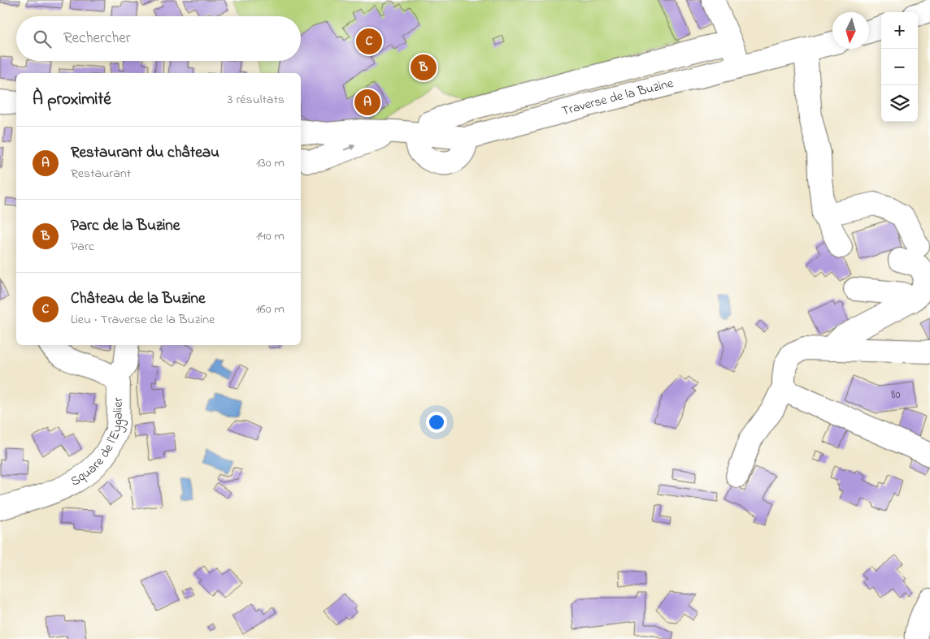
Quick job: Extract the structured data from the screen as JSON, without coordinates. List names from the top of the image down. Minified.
{"streets":{"street":["Traverse de la Buzine","Square de l'Eygalier"]},"house_numbers":["80"],"north":"bottom","page":{"map_buttons":["+","−"],"search":"Rechercher","pins":["C","B","A"],"heading":["À proximité","3 résultats"],"list":[{"mark":"A","name":"Restaurant du château","note":"Restaurant","value":"130 m"},{"mark":"B","name":"Parc de la Buzine","note":"Parc","value":"140 m"},{"mark":"C","name":"Château de la Buzine","note":"Lieu · Traverse de la Buzine","value":"160 m"}]}}
